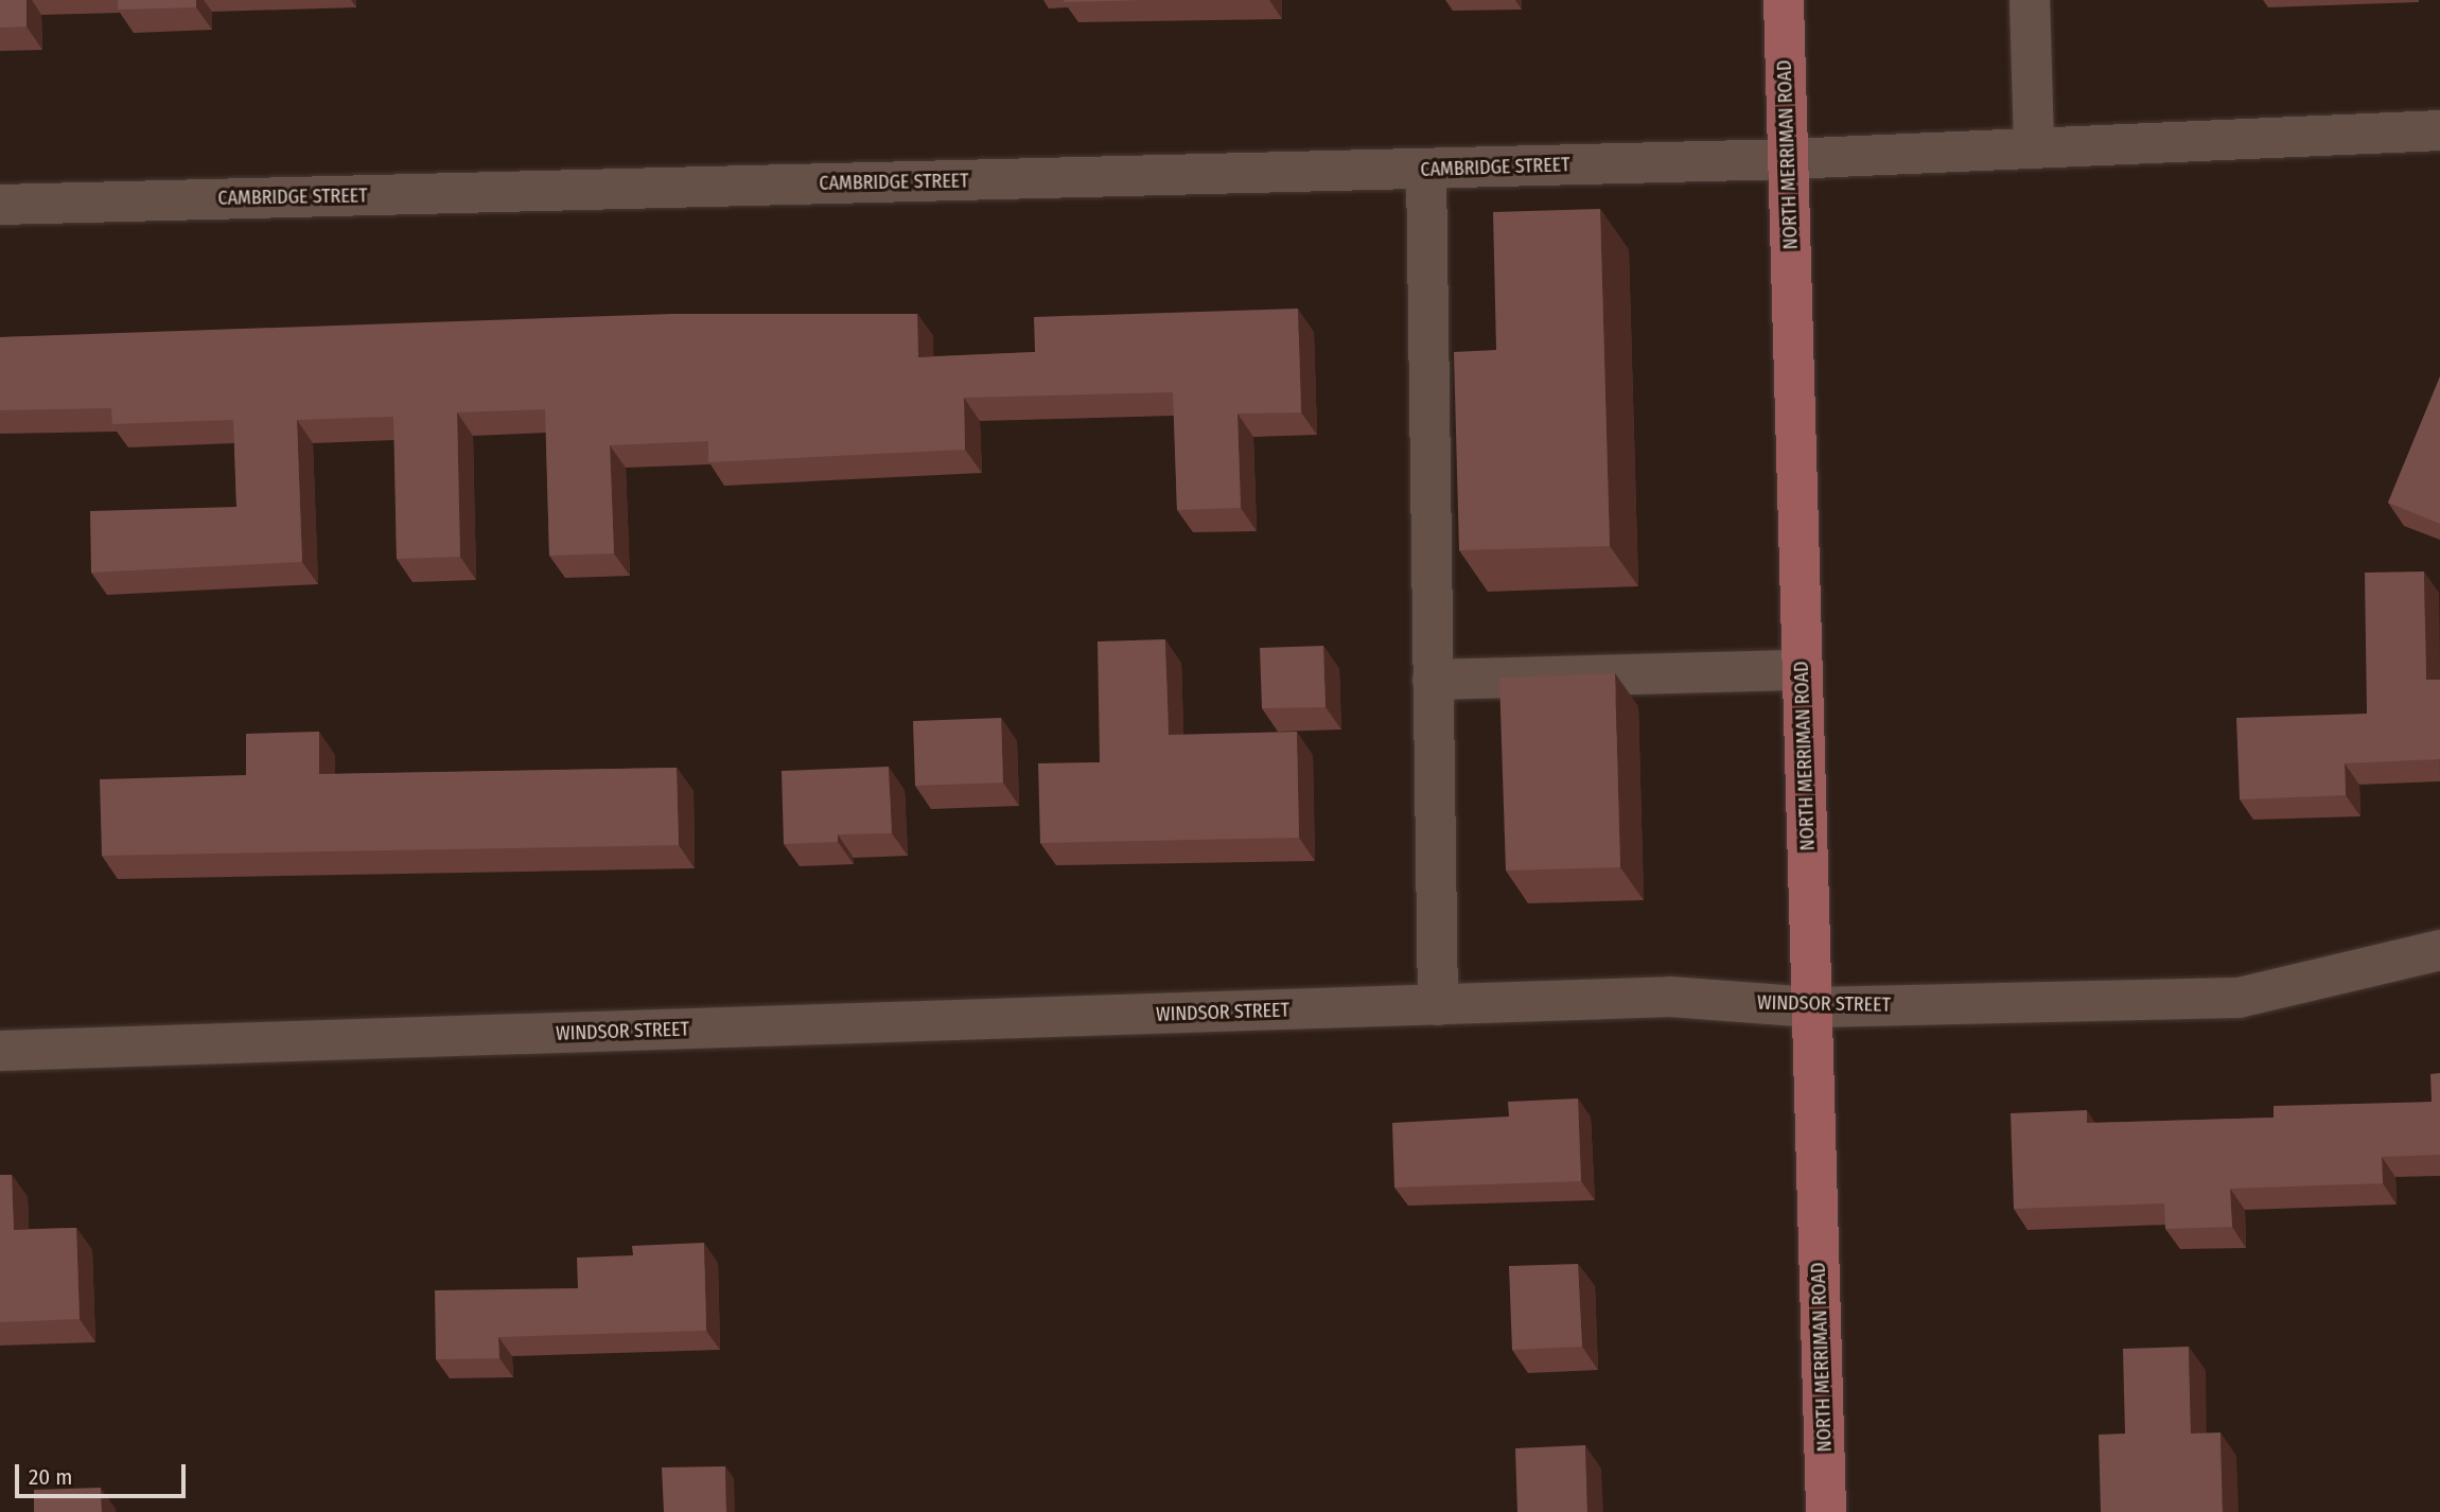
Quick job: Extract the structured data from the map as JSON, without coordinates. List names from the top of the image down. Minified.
{"streets":{"main road":["NORTH MERRIMAN ROAD"],"street":["CAMBRIDGE STREET","WINDSOR STREET"]},"crossings":[["NORTH MERRIMAN ROAD","CAMBRIDGE STREET"],["NORTH MERRIMAN ROAD","WINDSOR STREET"]],"scale_bar":"20 m"}
